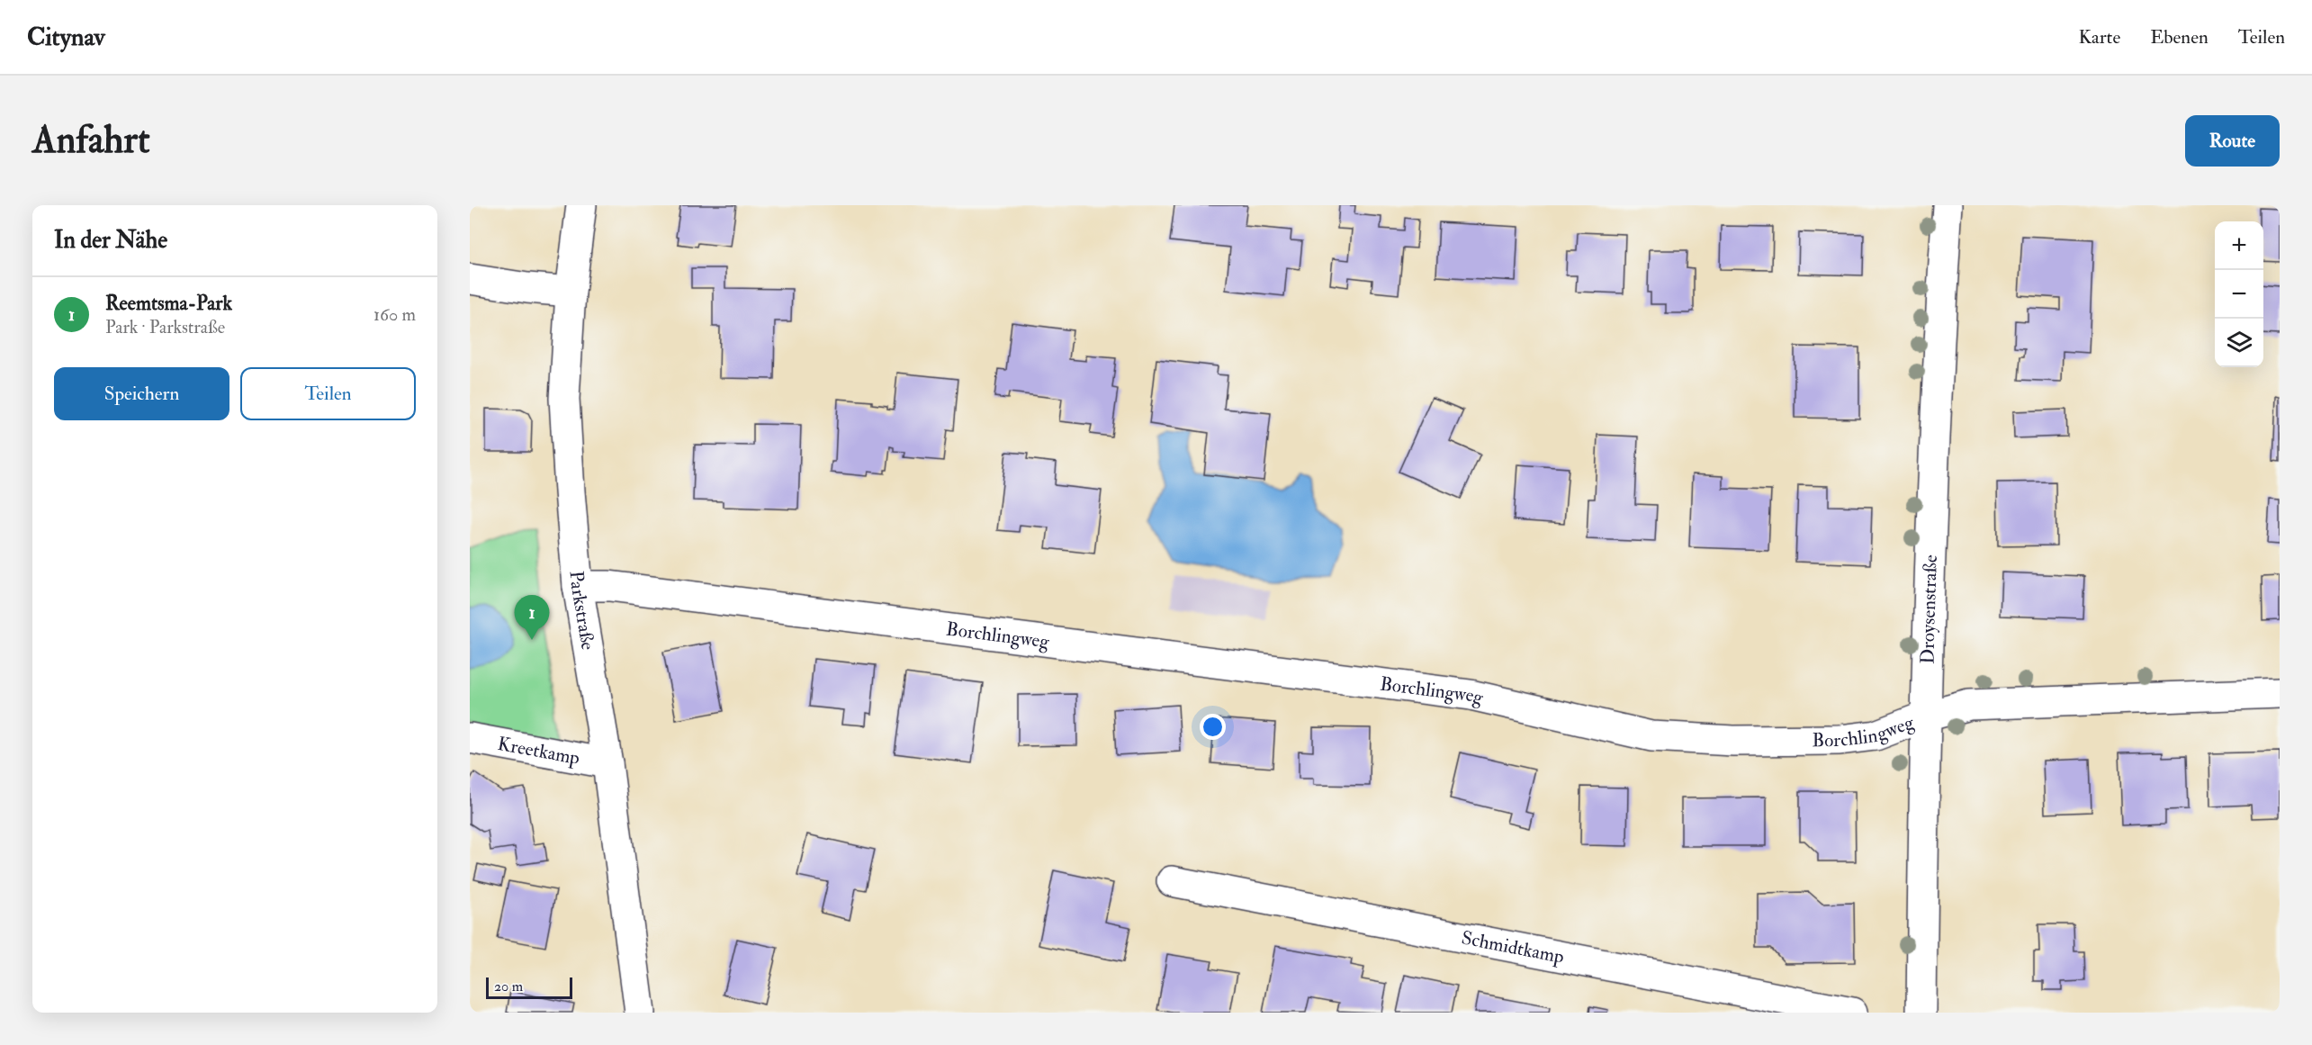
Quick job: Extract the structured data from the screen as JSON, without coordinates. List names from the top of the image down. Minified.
{"streets":{"street":["Droysenstraße","Parkstraße","Borchlingweg","Kreetkamp","Schmidtkamp"]},"crossings":[["Droysenstraße","Borchlingweg"],["Parkstraße","Borchlingweg"],["Parkstraße","Kreetkamp"]],"scale_bar":"20 m","page":{"header":"Citynav","nav":["Karte","Ebenen","Teilen"],"buttons":["Route",["Speichern","Teilen"]],"title":"Anfahrt","heading":"In der Nähe","map_buttons":["+","−"],"list":[{"mark":"1","name":"Reemtsma-Park","note":"Park · Parkstraße","value":"160 m"}],"pins":"1","scale":"20 m"}}
